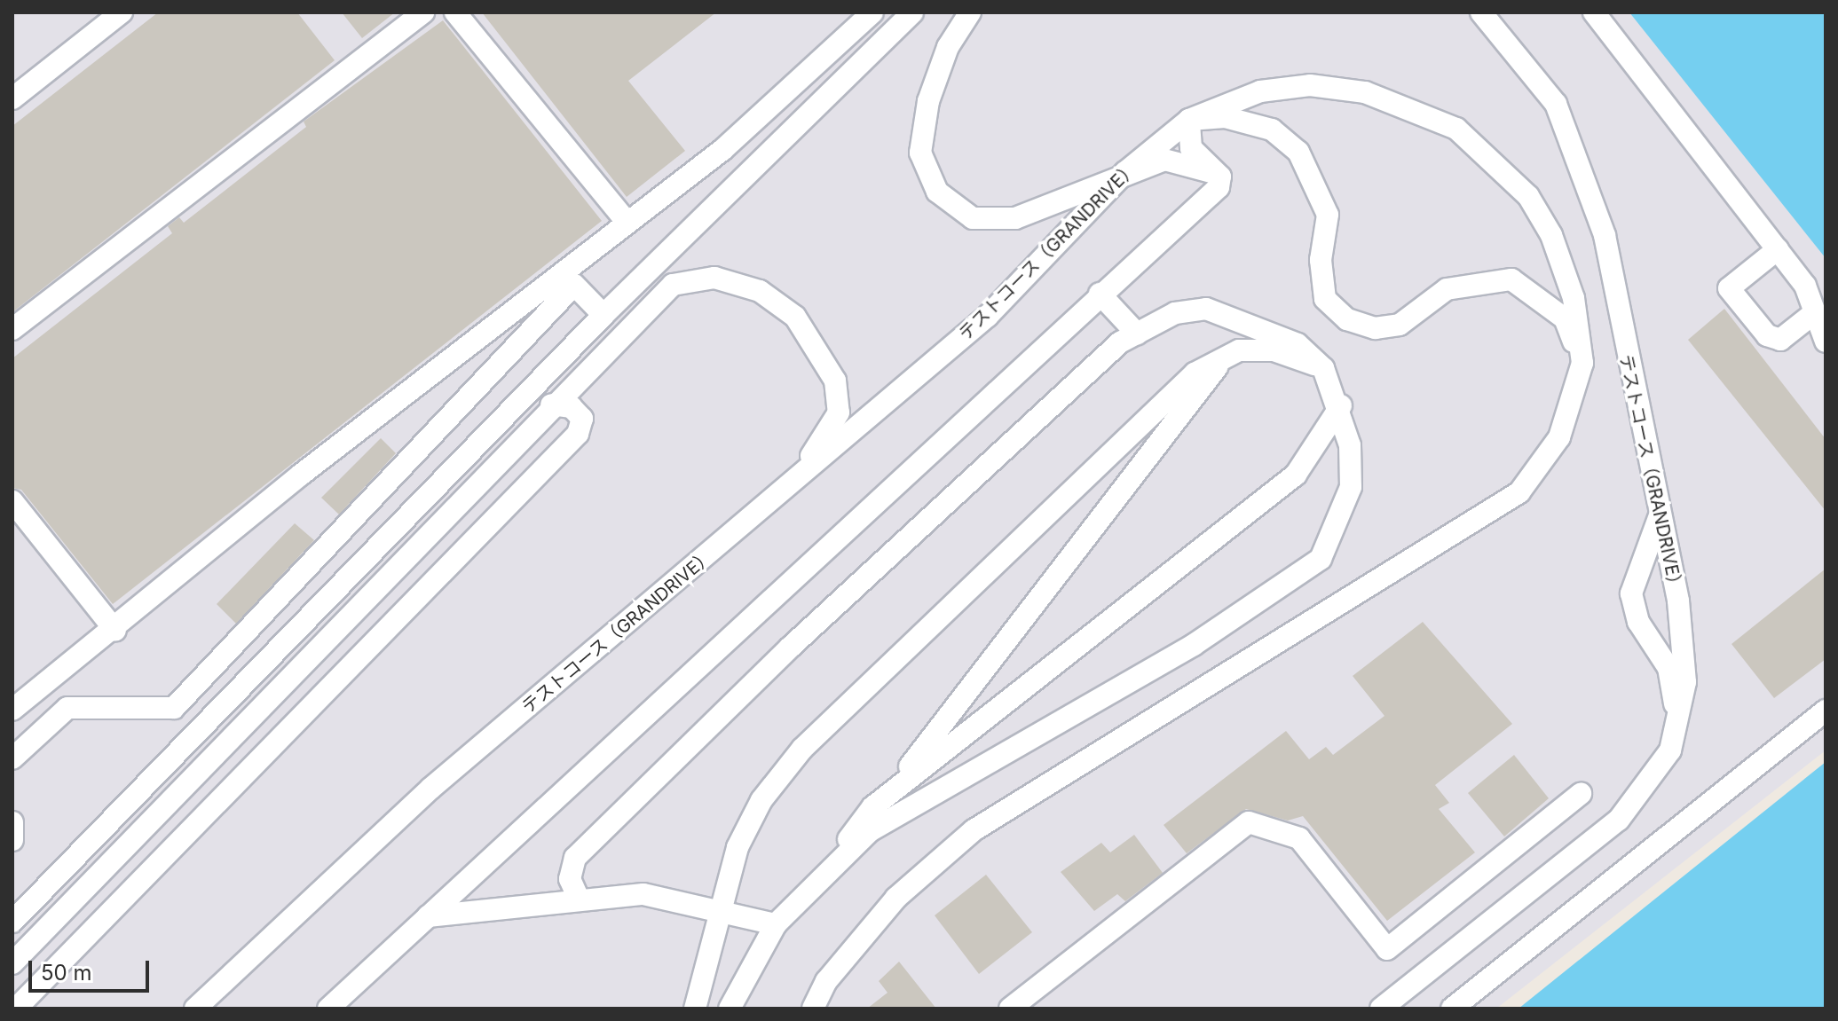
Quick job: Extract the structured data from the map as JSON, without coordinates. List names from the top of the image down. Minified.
{"streets":{"lane":["テストコース（GRANDRIVE）"]},"scale_bar":"50 m"}
